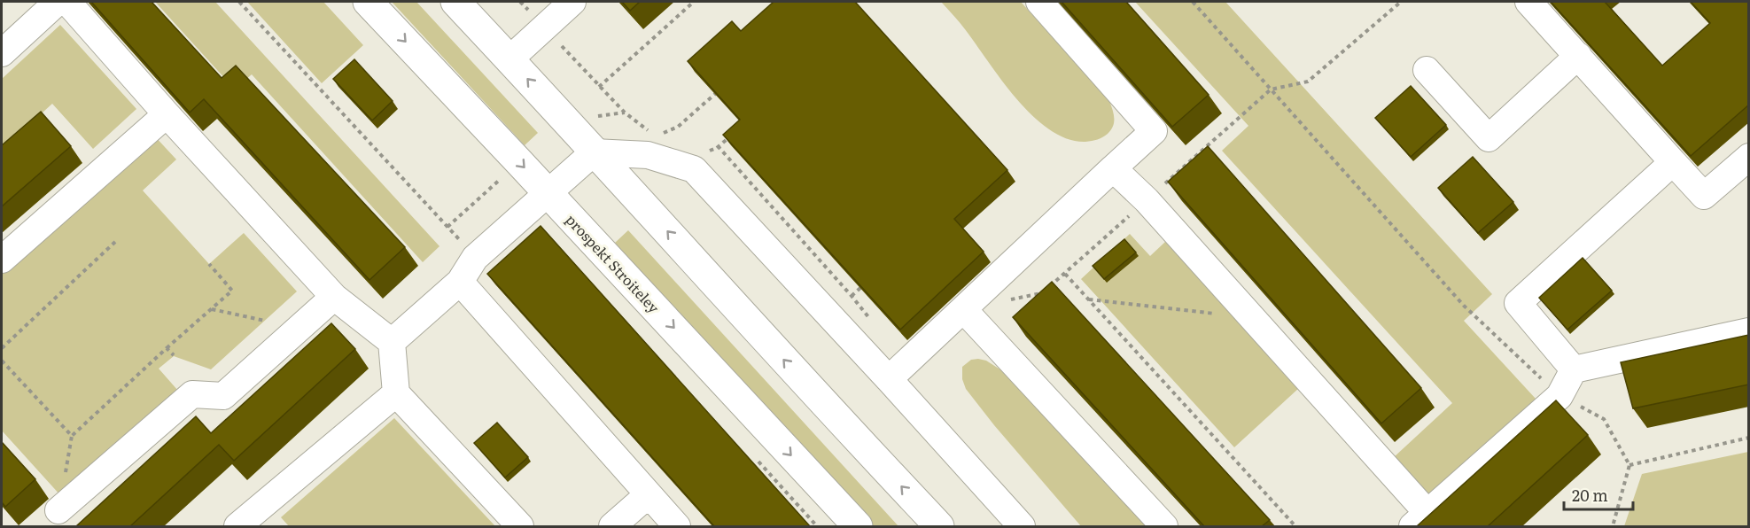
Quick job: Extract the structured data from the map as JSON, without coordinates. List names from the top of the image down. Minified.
{"streets":{"main road":["prospekt Stroiteley"]},"scale_bar":"20 m"}
